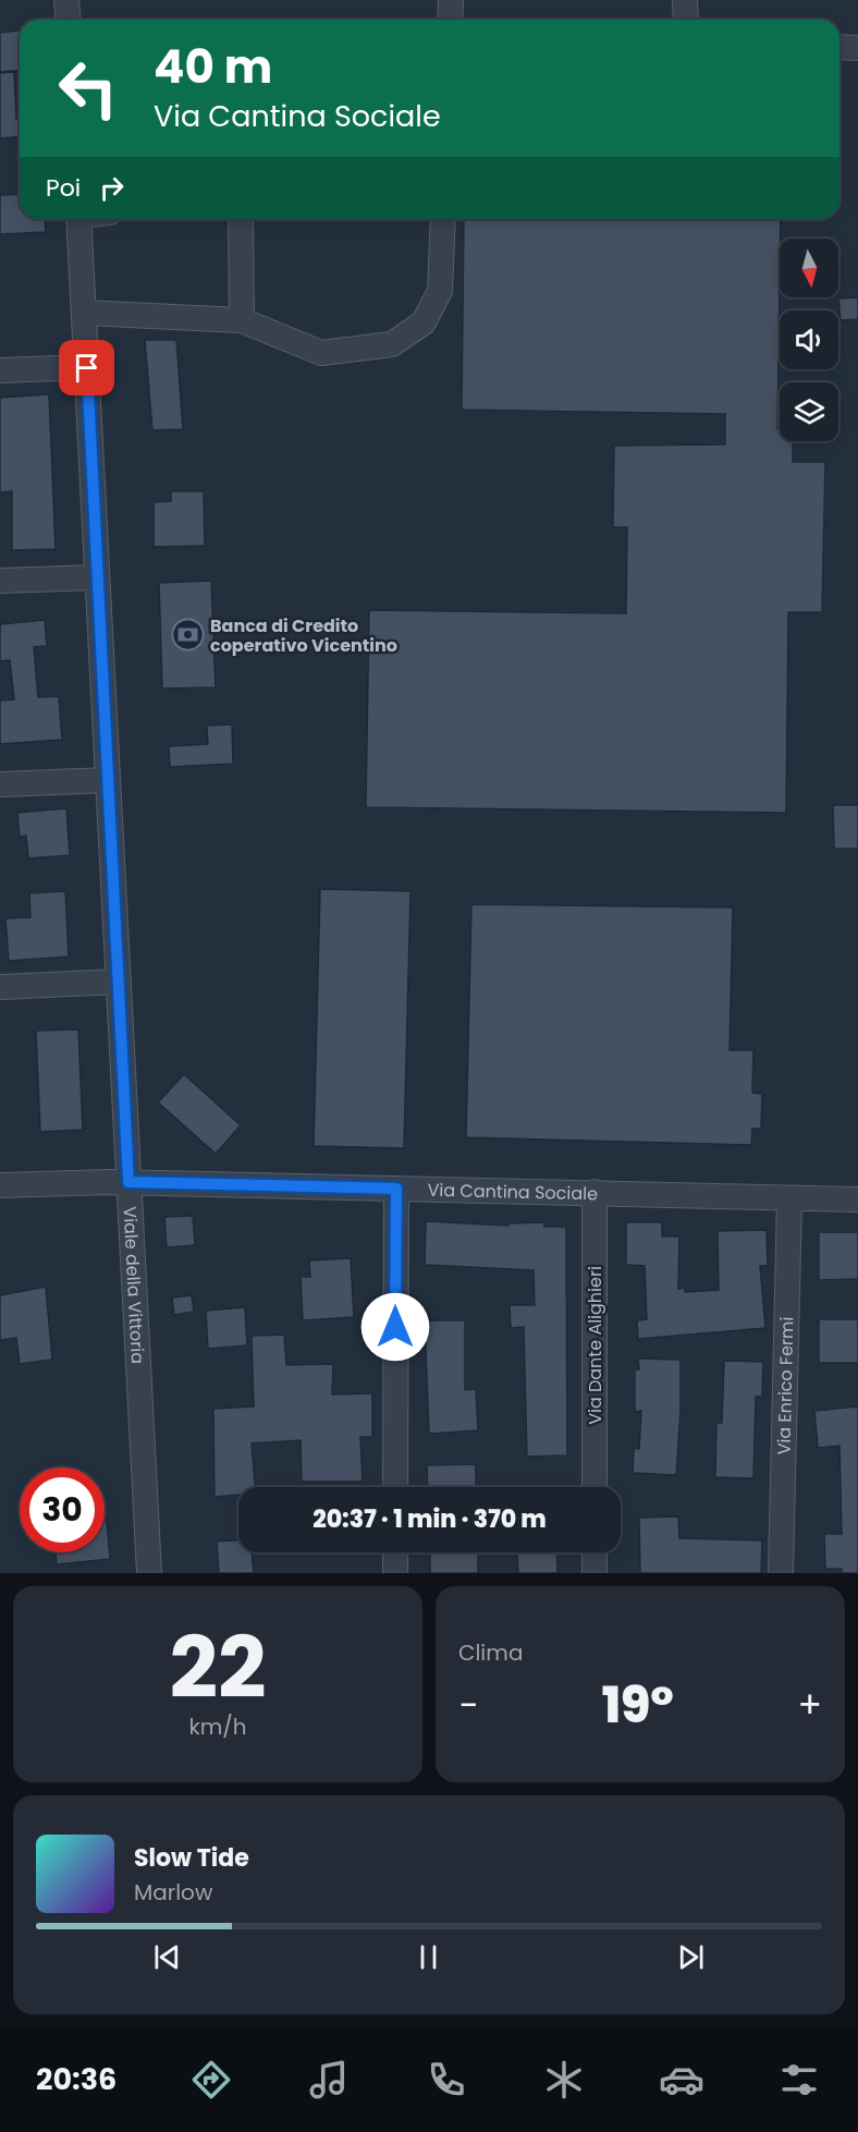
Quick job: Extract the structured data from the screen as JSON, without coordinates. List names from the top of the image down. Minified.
{"streets":{"street":["Via Cantina Sociale","Viale della Vittoria","Via Dante Alighieri","Via Enrico Fermi"]},"crossings":[["Via Cantina Sociale","Viale della Vittoria"],["Via Cantina Sociale","Via Dante Alighieri"],["Via Cantina Sociale","Via Enrico Fermi"]],"places":{"bank":["Banca di Credito coperativo Vicentino"]},"north":"bottom","page":{"turn":["40 m","Via Cantina Sociale"],"then":"Poi","limit":"30","trip":"20:37 · 1 min · 370 m","tile":[["22","km/h"],"Clima"],"heat":["−","19°","+"],"song":["Slow Tide","Marlow"],"tabs":"20:36"}}
